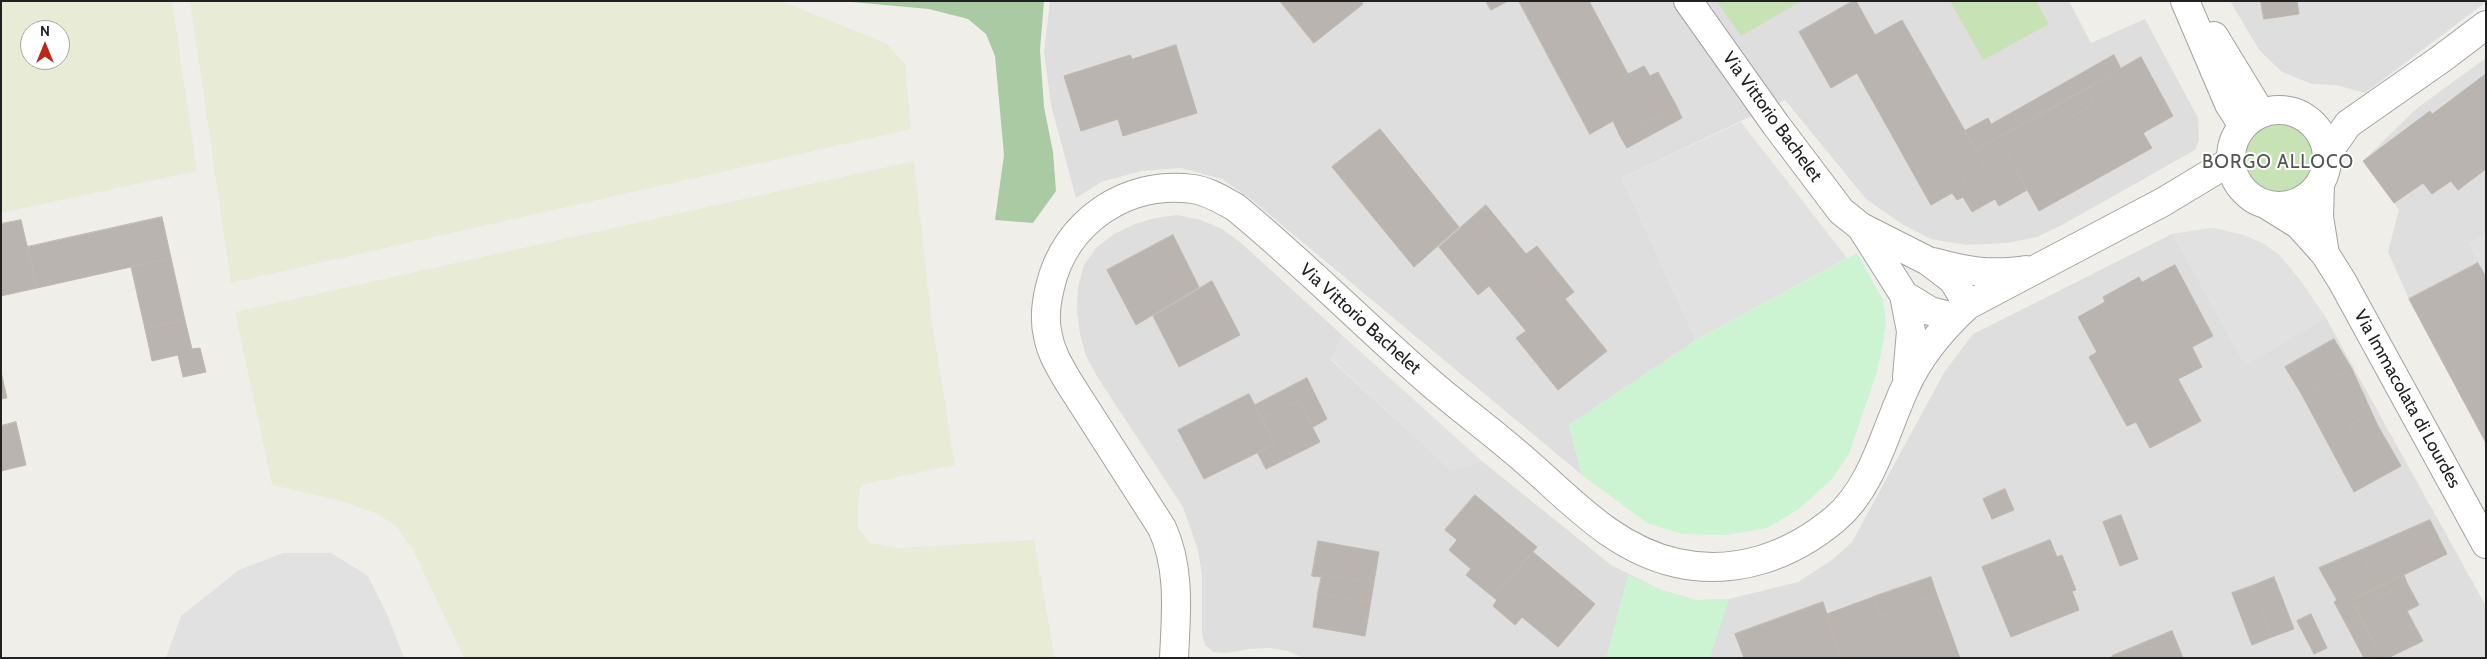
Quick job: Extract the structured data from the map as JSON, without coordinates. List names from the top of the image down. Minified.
{"streets":{"street":["Via Vittorio Bachelet","Via Immacolata di Lourdes"]},"crossings":[["Via Vittorio Bachelet","Via Immacolata di Lourdes"]],"districts":["BORGO ALLOCO"],"north":"top"}
